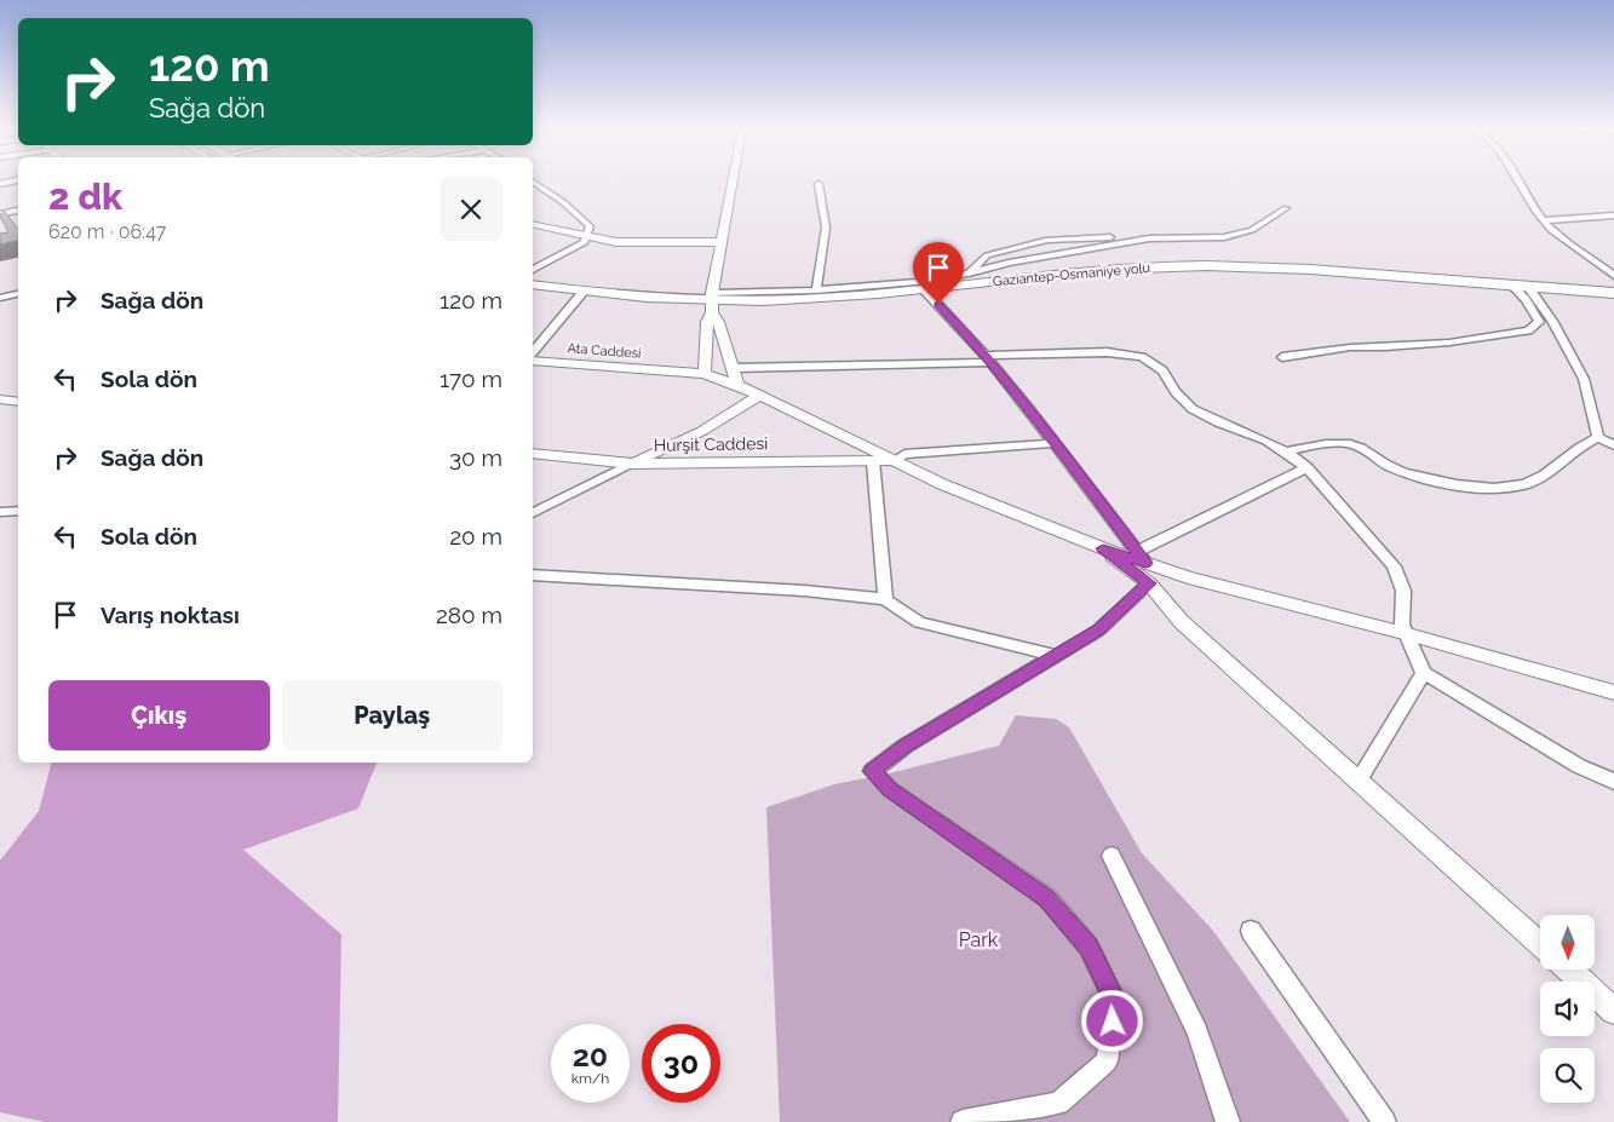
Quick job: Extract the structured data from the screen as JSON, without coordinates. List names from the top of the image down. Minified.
{"streets":{"highway":["Gaziantep-Osmaniye yolu"],"street":["Ata Caddesi","Hurşit Caddesi"]},"parks":["Park"],"north":"bottom","page":{"turn":["120 m","Sağa dön"],"heading":["2 dk","620 m · 06:47"],"list":[{"name":"Sağa dön","value":"120 m"},{"name":"Sola dön","value":"170 m"},{"name":"Sağa dön","value":"30 m"},{"name":"Sola dön","value":"20 m"},{"name":"Varış noktası","value":"280 m"}],"buttons":["Çıkış","Paylaş"],"speed":"20 km/h","limit":"30"}}
